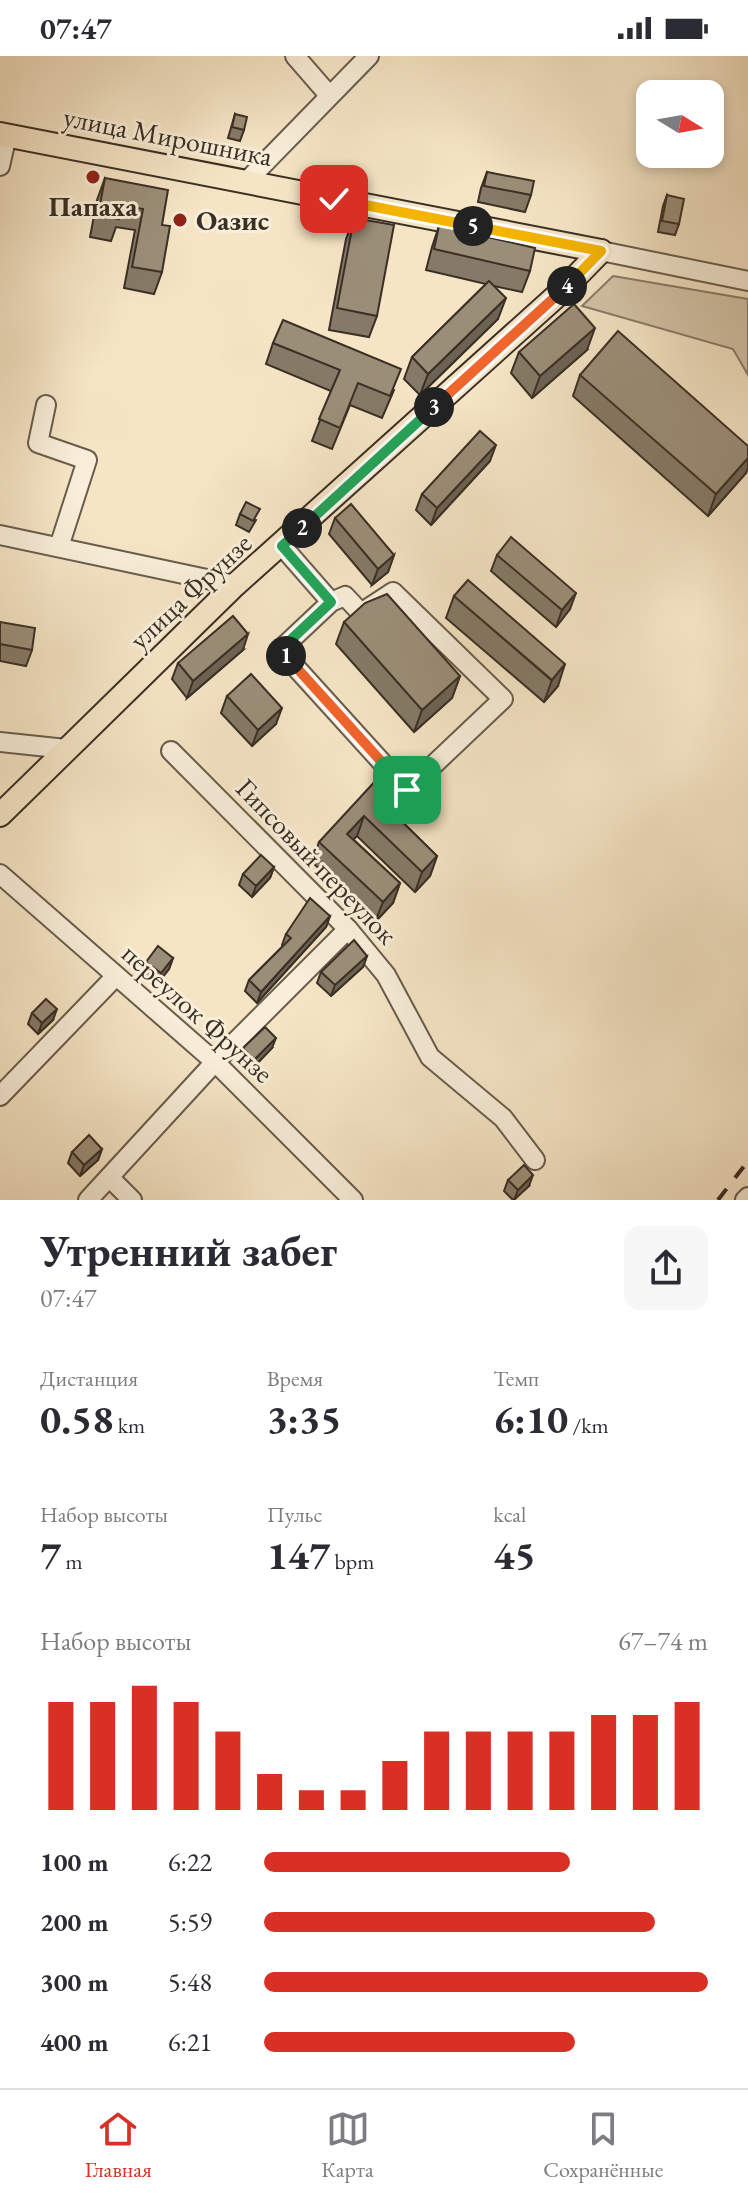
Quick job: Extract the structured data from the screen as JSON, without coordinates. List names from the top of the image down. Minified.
{"streets":{"main road":["улица Мирошника","улица Фрунзе"],"street":["Гипсовый переулок","переулок Фрунзе"]},"crossings":[["улица Мирошника","улица Фрунзе"]],"places":["Папаха","Оазис"],"north":"right","page":{"status":"07:47","pins":["5","4","3","2","1"],"heading":["Утренний забег","07:47"],"stats":[["Дистанция","0.58 km"],["Время","3:35"],["Темп","6:10 /km"],["Набор высоты","7 m"],["Пульс","147 bpm"],["kcal","45"]],"chart":["Набор высоты","67–74 m"],"list":[{"name":"100 m","note":"6:22"},{"name":"200 m","note":"5:59"},{"name":"300 m","note":"5:48"},{"name":"400 m","note":"6:21"}],"tabs":["Главная","Карта","Сохранённые"]}}
